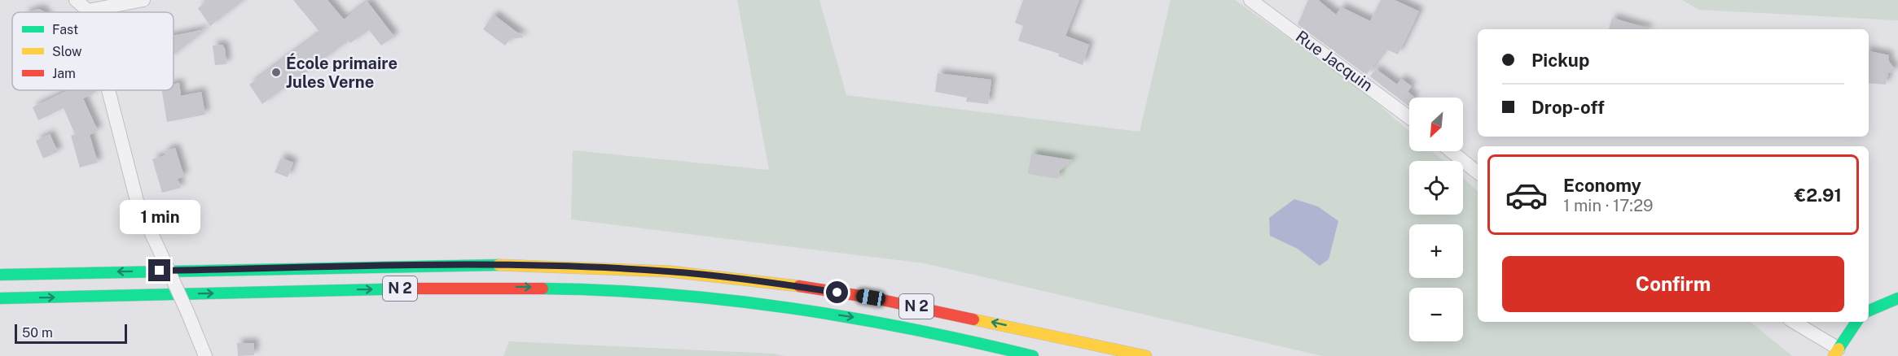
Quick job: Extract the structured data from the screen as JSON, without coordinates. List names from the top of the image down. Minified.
{"streets":{"main road":["N 2"],"street":["Rue Jacquin"]},"places":["École primaire Jules Verne"],"legend":["Fast","Slow","Jam"],"scale_bar":"50 m","north":"bottom left","page":{"banner":["Pickup","Drop-off"],"map_buttons":["+","−"],"list":[{"name":"Economy","note":"1 min · 17:29","value":"€2.91"}],"bubble":"1 min","buttons":"Confirm","scale":"50 m"}}
